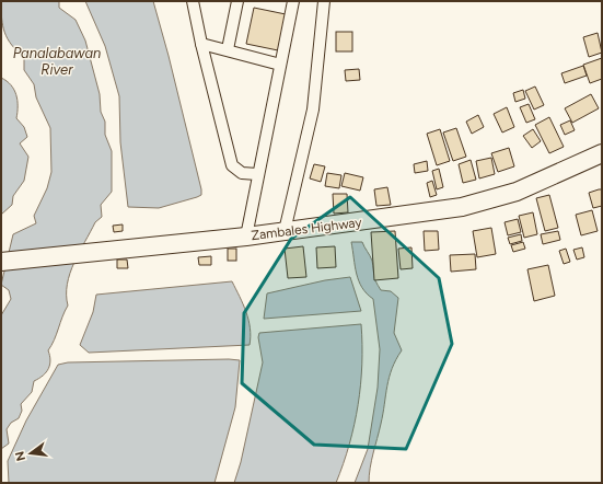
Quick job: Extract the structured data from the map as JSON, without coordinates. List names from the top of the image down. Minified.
{"streets":{"main road":["Zambales Highway"]},"water":["Panalabawan River"],"north":"left"}
